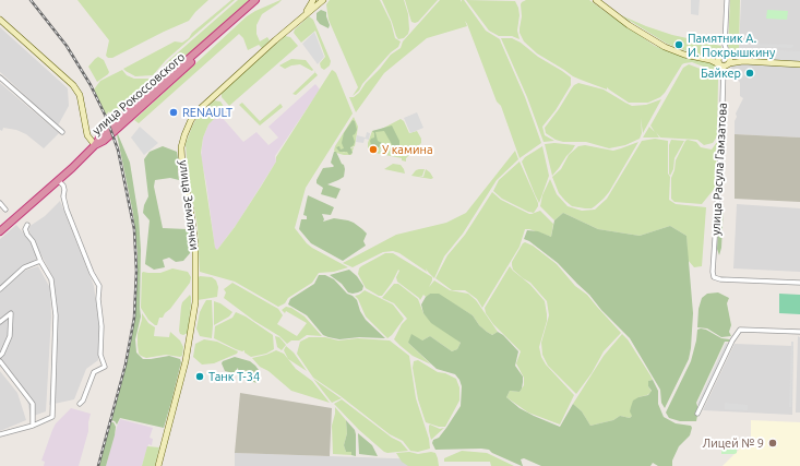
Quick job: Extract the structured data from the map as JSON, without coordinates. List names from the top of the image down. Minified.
{"streets":{"highway":["улица Рокоссовского"],"main road":["улица Землячки"],"street":["улица Расула Гамзатова"]},"places":["Памятник А. И. Покрышкину","Байкер","RENAULT","У камина","Танк Т-34","Лицей № 9"]}
